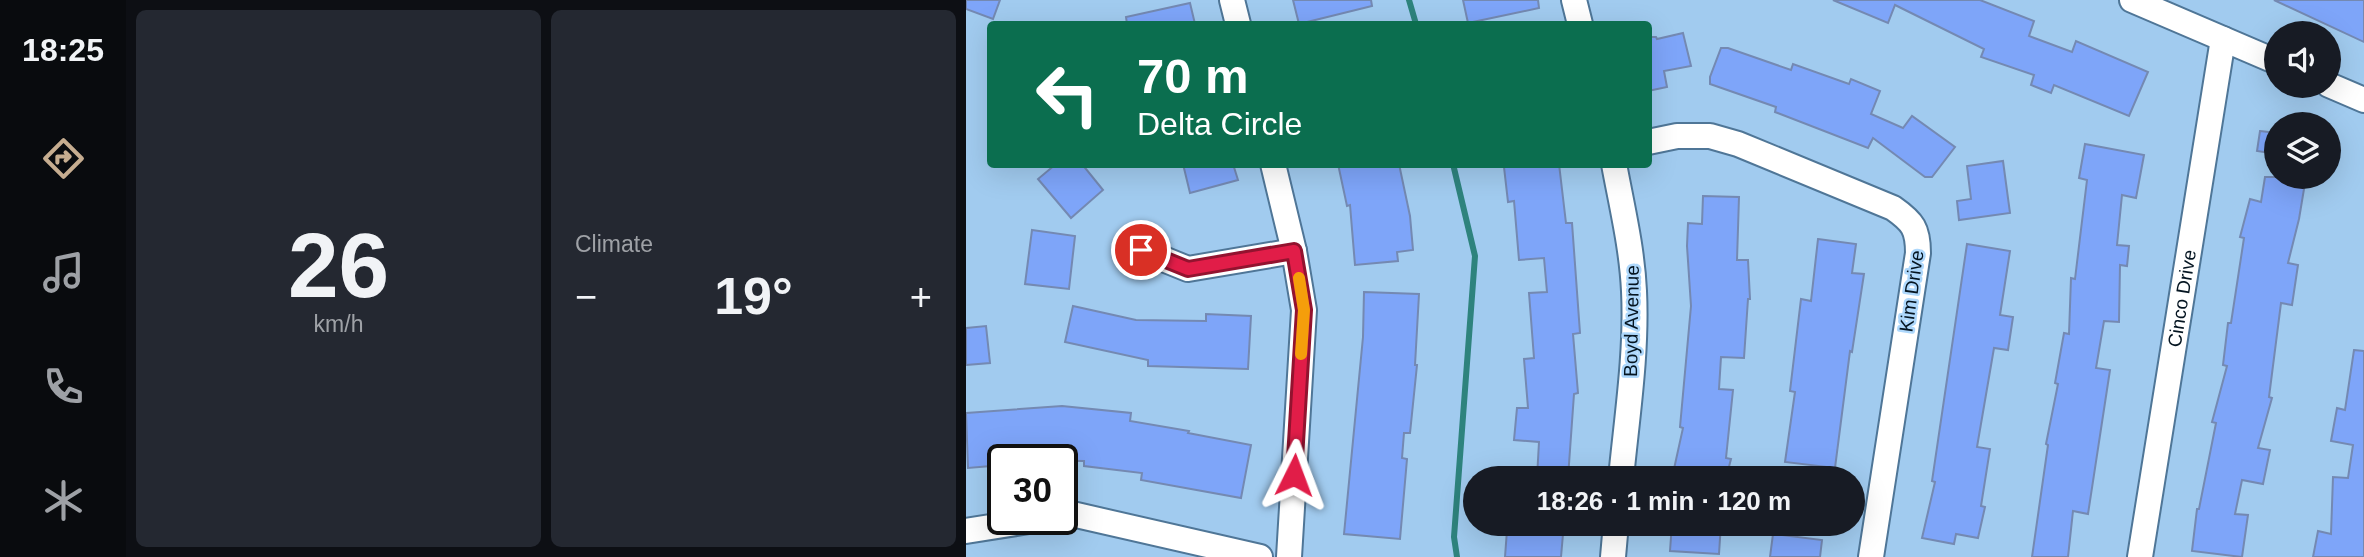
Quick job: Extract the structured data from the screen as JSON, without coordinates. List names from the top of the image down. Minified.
{"streets":{"street":["Kim Drive","Cinco Drive","Boyd Avenue"]},"page":{"tabs":"18:25","tile":[["26","km/h"],"Climate"],"turn":["70 m","Delta Circle"],"heat":["−","19°","+"],"limit":"30","trip":"18:26 · 1 min · 120 m"}}
